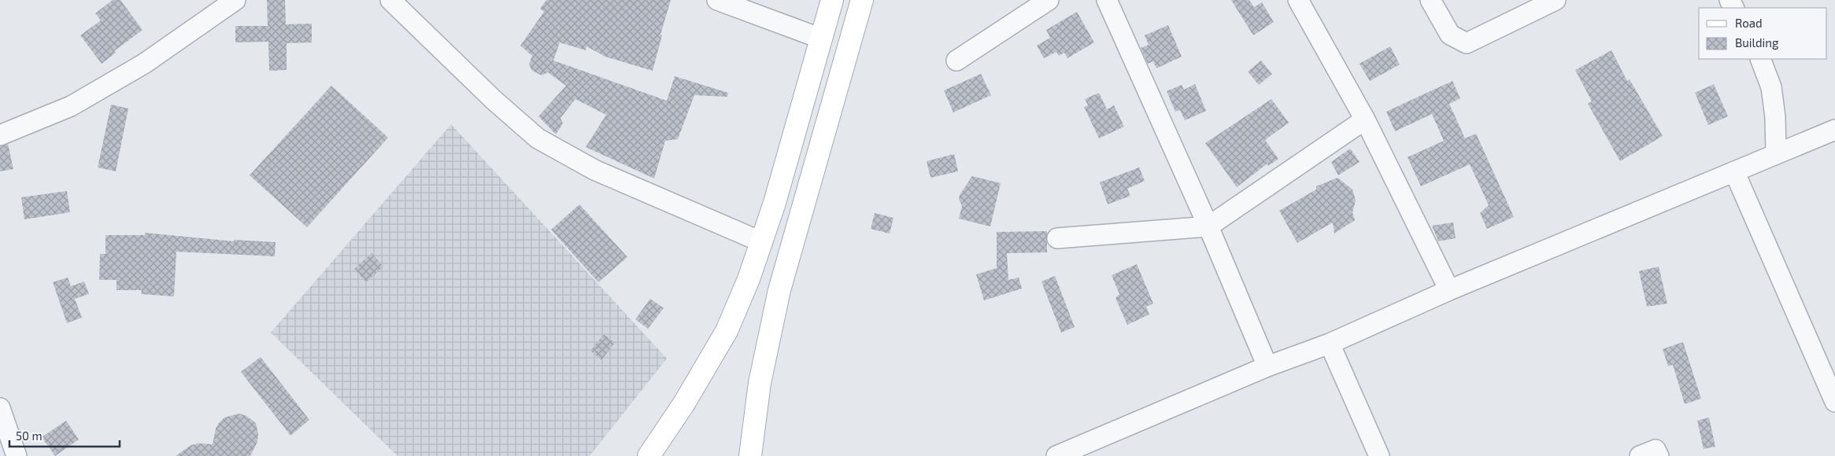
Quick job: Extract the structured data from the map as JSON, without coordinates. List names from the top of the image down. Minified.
{"legend":["Road","Building"],"scale_bar":"50 m"}
